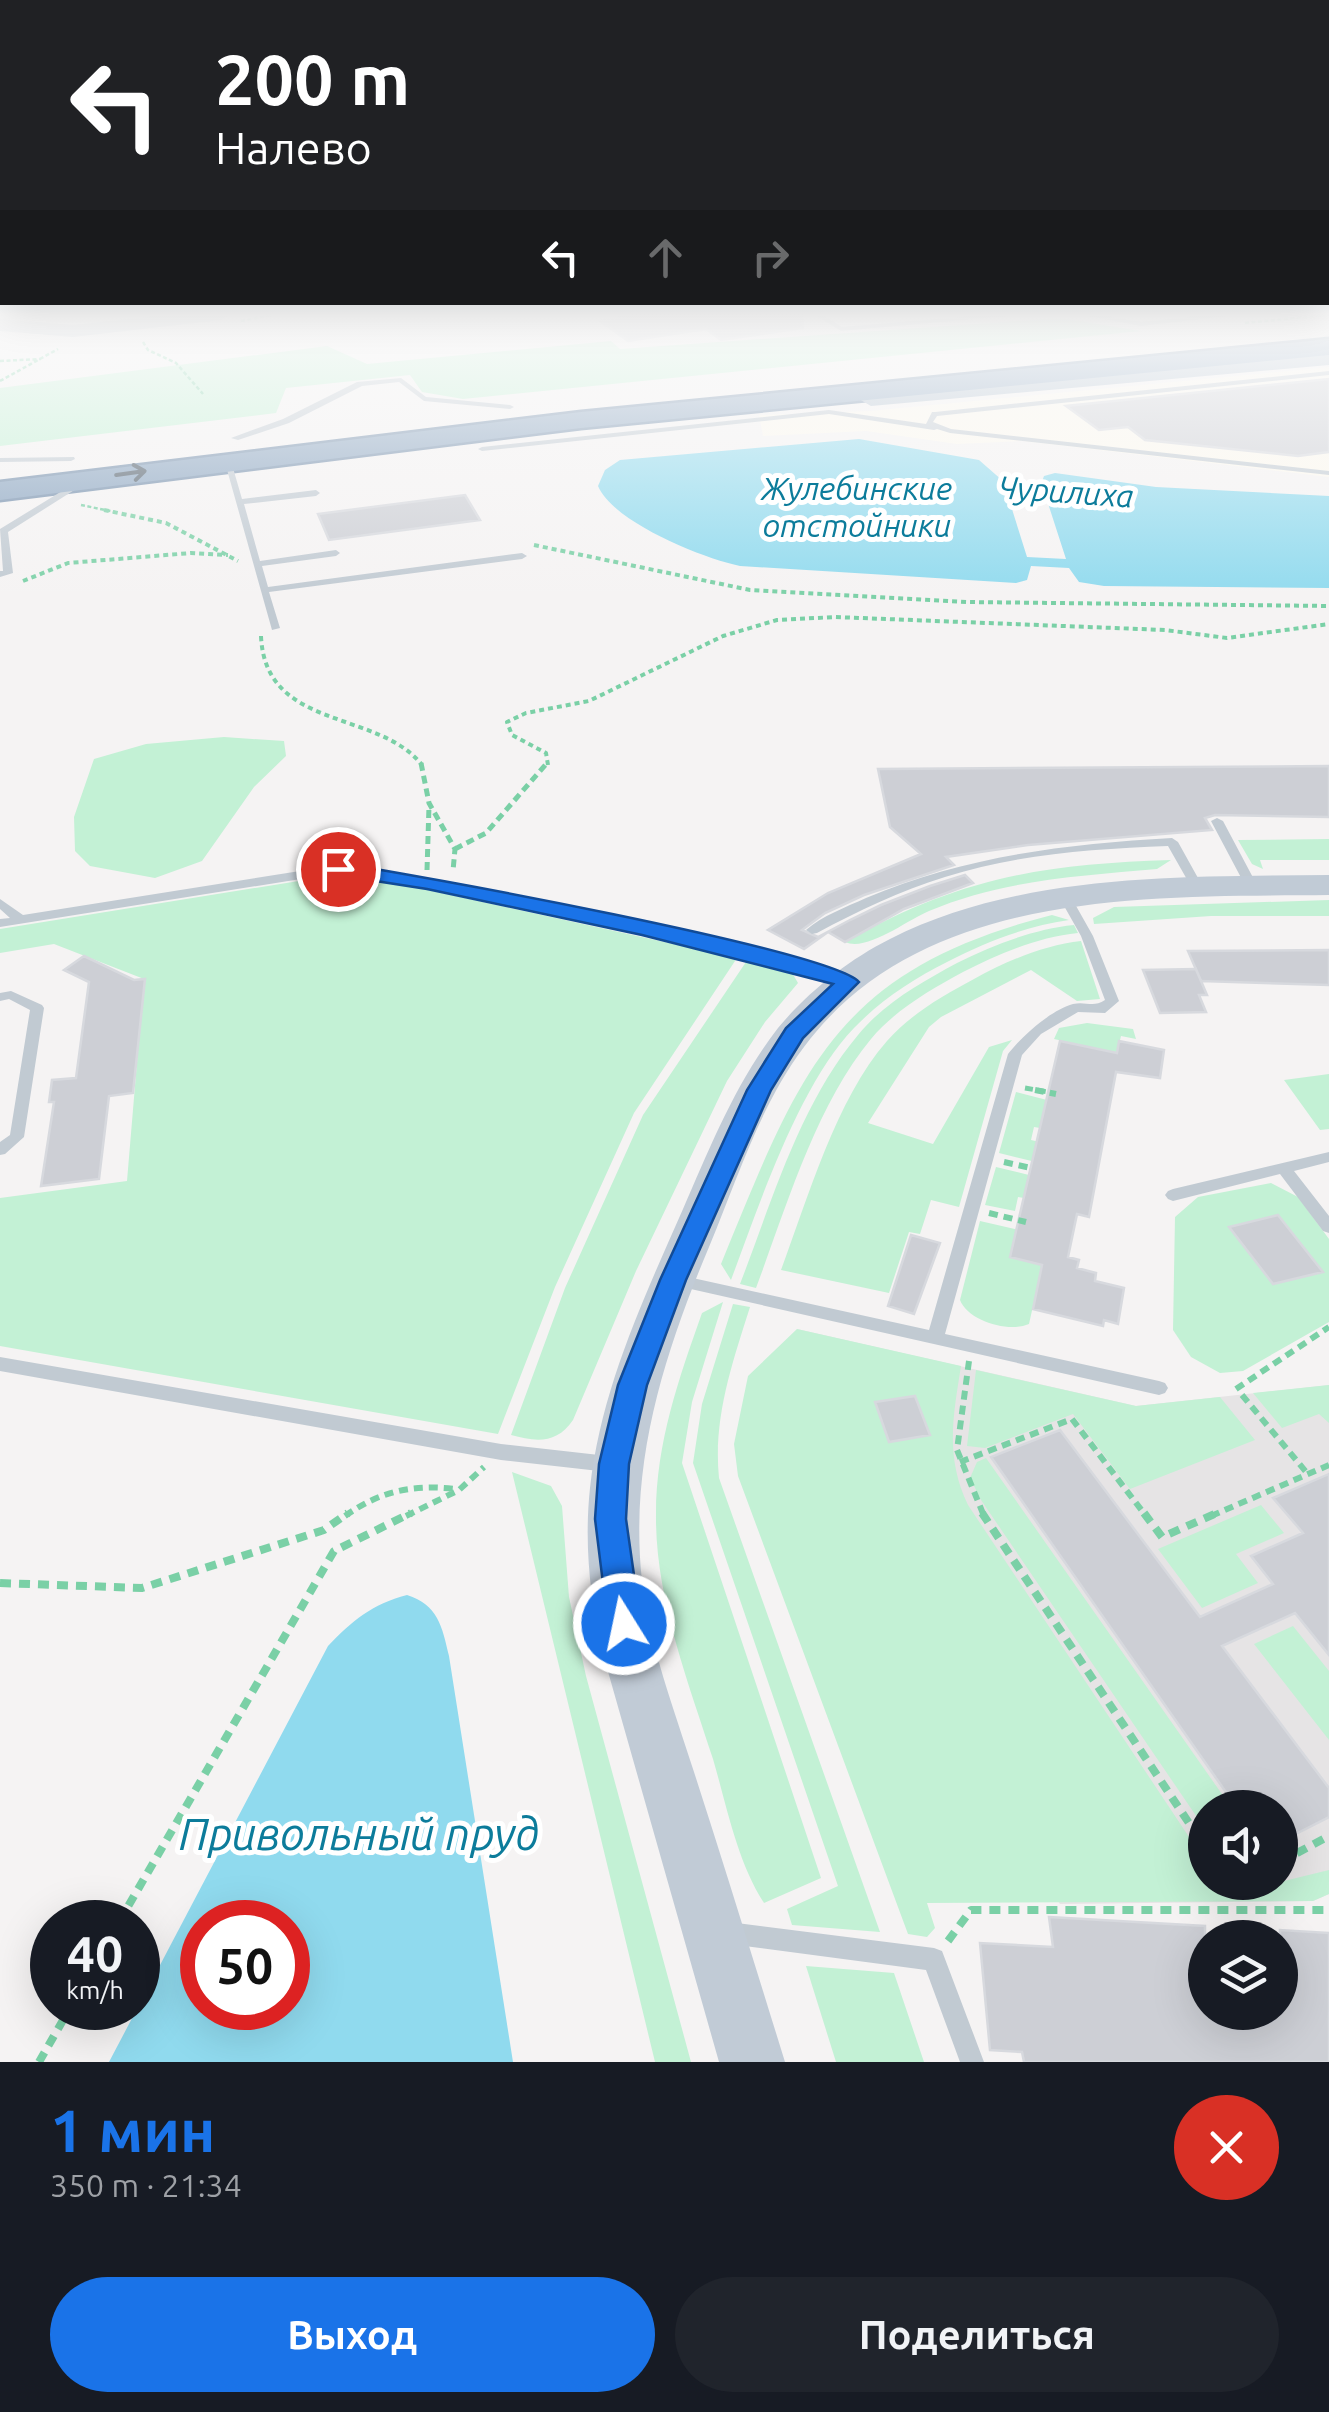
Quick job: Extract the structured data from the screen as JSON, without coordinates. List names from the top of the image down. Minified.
{"water":["Жулебинские отстойники","Чурилиха","Привольный пруд"],"page":{"turn":["200 m","Налево"],"speed":"40 km/h","limit":"50","heading":["1 мин","350 m · 21:34"],"buttons":["Выход","Поделиться"]}}
